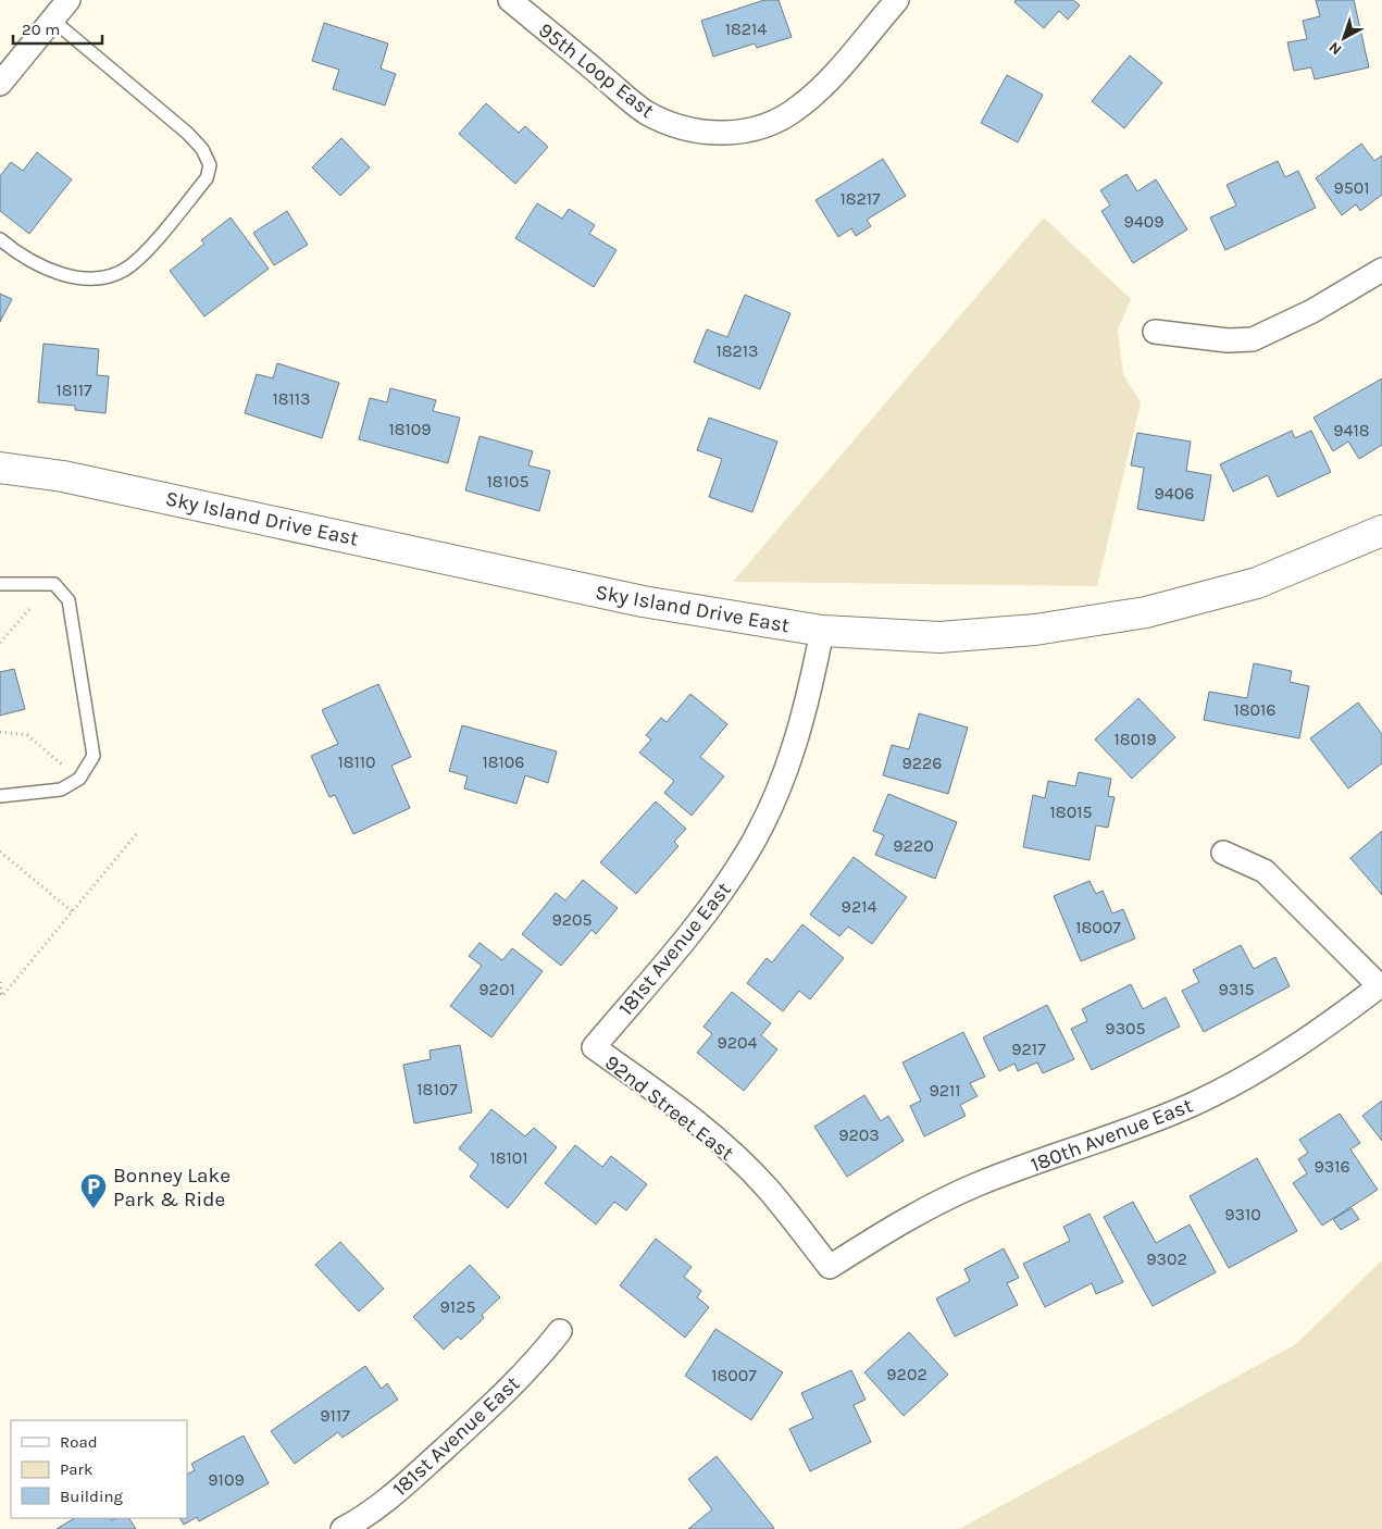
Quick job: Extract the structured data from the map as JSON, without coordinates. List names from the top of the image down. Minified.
{"streets":{"street":["95th Loop East","Sky Island Drive East","181st Avenue East","92nd Street East","180th Avenue East"]},"crossings":[["Sky Island Drive East","181st Avenue East"],["181st Avenue East","92nd Street East"],["92nd Street East","180th Avenue East"]],"places":{"parking":["Bonney Lake Park & Ride"]},"house_numbers":["18214","9501","18217","9409","18213","18117","18113","18109","9418","18105","9406","18016","18019","18110","18106","9226","18015","9220","9214","9205","18007","9201","9315","9305","9204","9217","18107","9211","9203","18101","9316","9310","9302","9125","9202","18007","9117","9109"],"legend":["Road","Park","Building"],"scale_bar":"20 m","north":"bottom left"}
